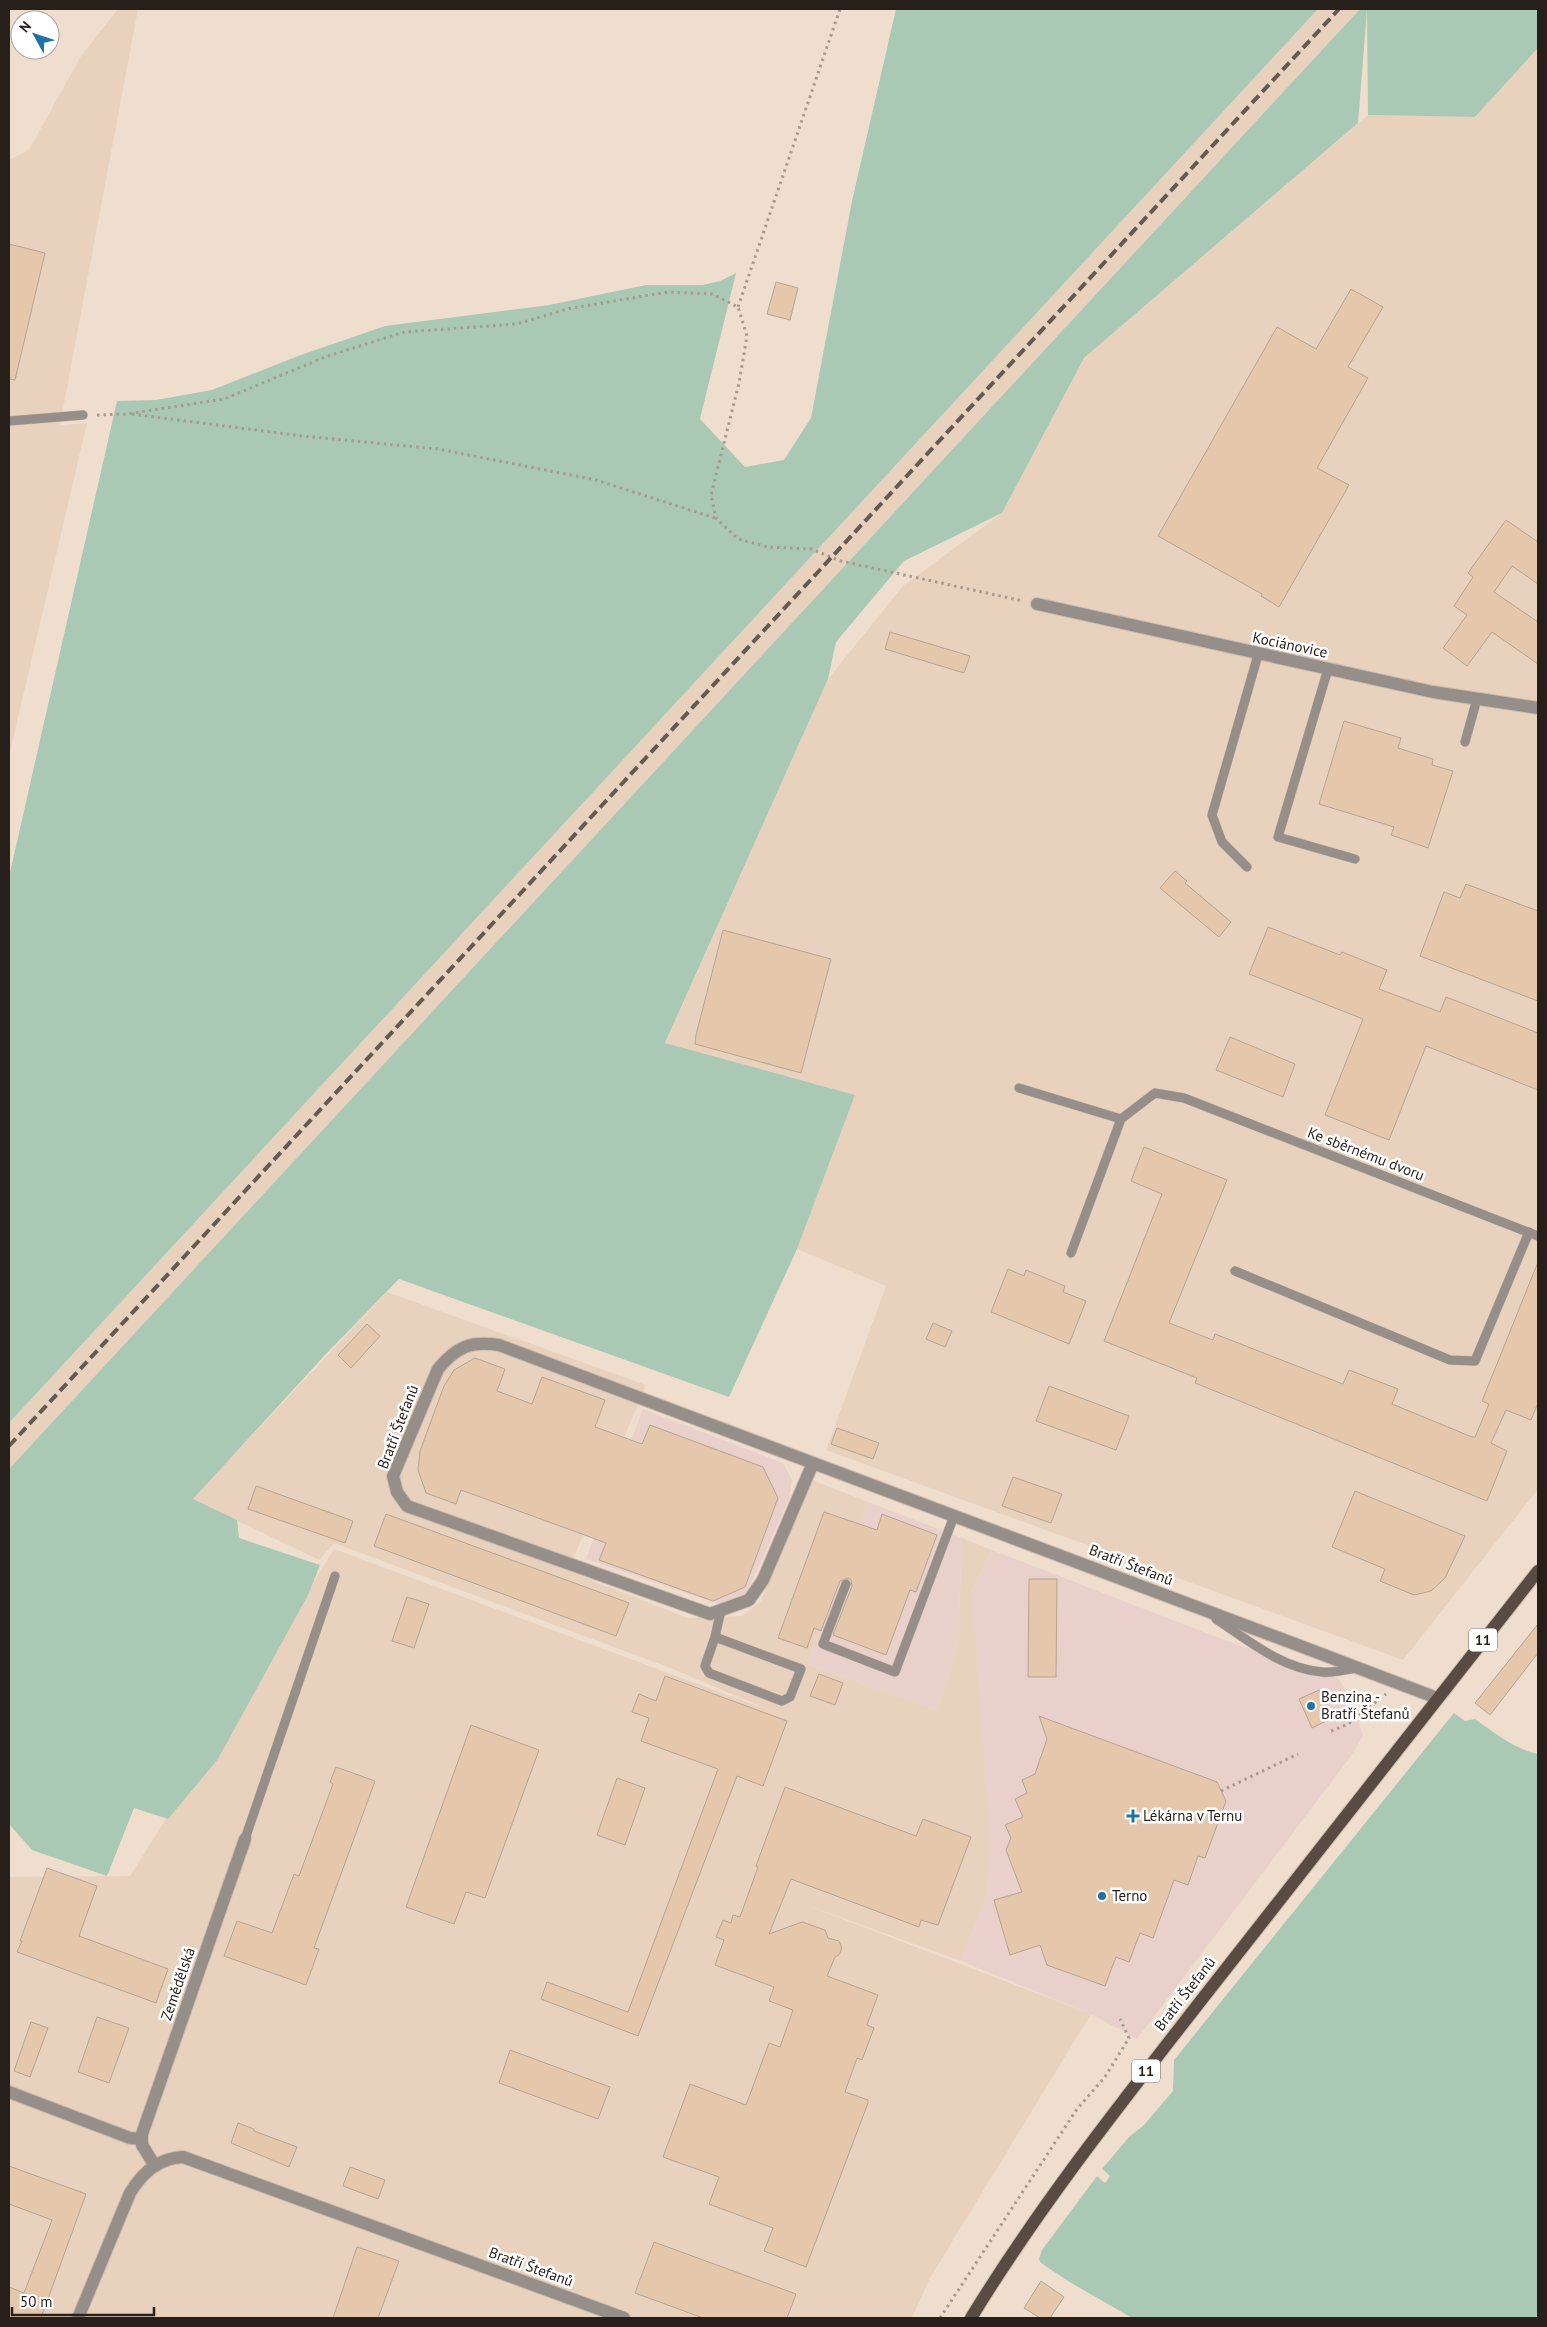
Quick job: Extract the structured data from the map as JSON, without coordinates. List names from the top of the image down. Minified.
{"streets":{"main road":["Bratří Štefanů","11"],"street":["Kociánovice","Zemědělská"],"lane":["Ke sběrnému dvoru"]},"places":{"other":["Benzina - Bratří Štefanů","Terno"],"health":["Lékárna v Ternu"]},"scale_bar":"50 m","north":"top left"}
